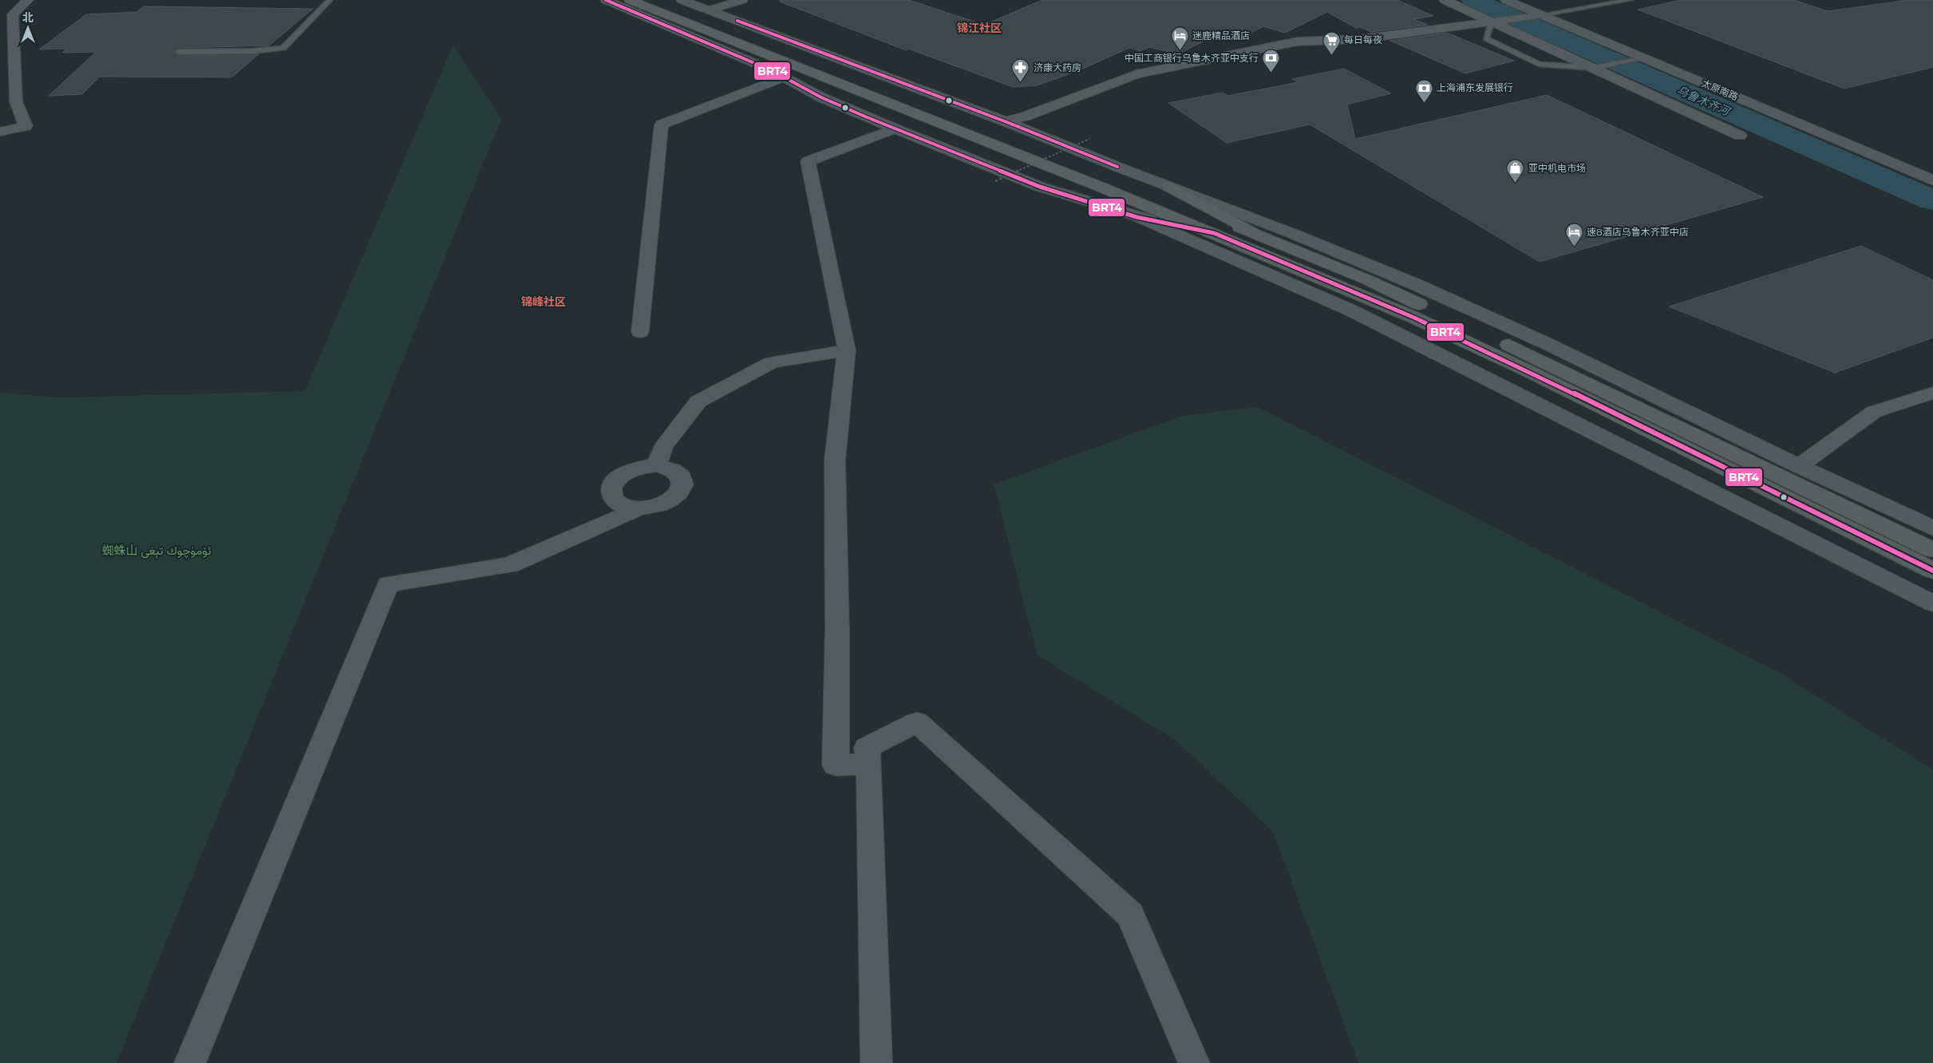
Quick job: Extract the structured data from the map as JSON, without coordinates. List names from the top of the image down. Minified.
{"streets":{"main road":["太原南路"]},"districts":["锦江社区","锦峰社区"],"water":["乌鲁木齐河"],"parks":["蜘蛛山 ئۆمۈچۈك تېغى"],"places":{"hotel":["迷鹿精品酒店","速8酒店乌鲁木齐亚中店"],"supermarket":["每日每夜"],"bank":["中国工商银行乌鲁木齐亚中支行","上海浦东发展银行"],"pharmacy":["济康大药房"],"shop":["亚中机电市场"]},"lines":["transit line BRT4"],"north":"top"}
